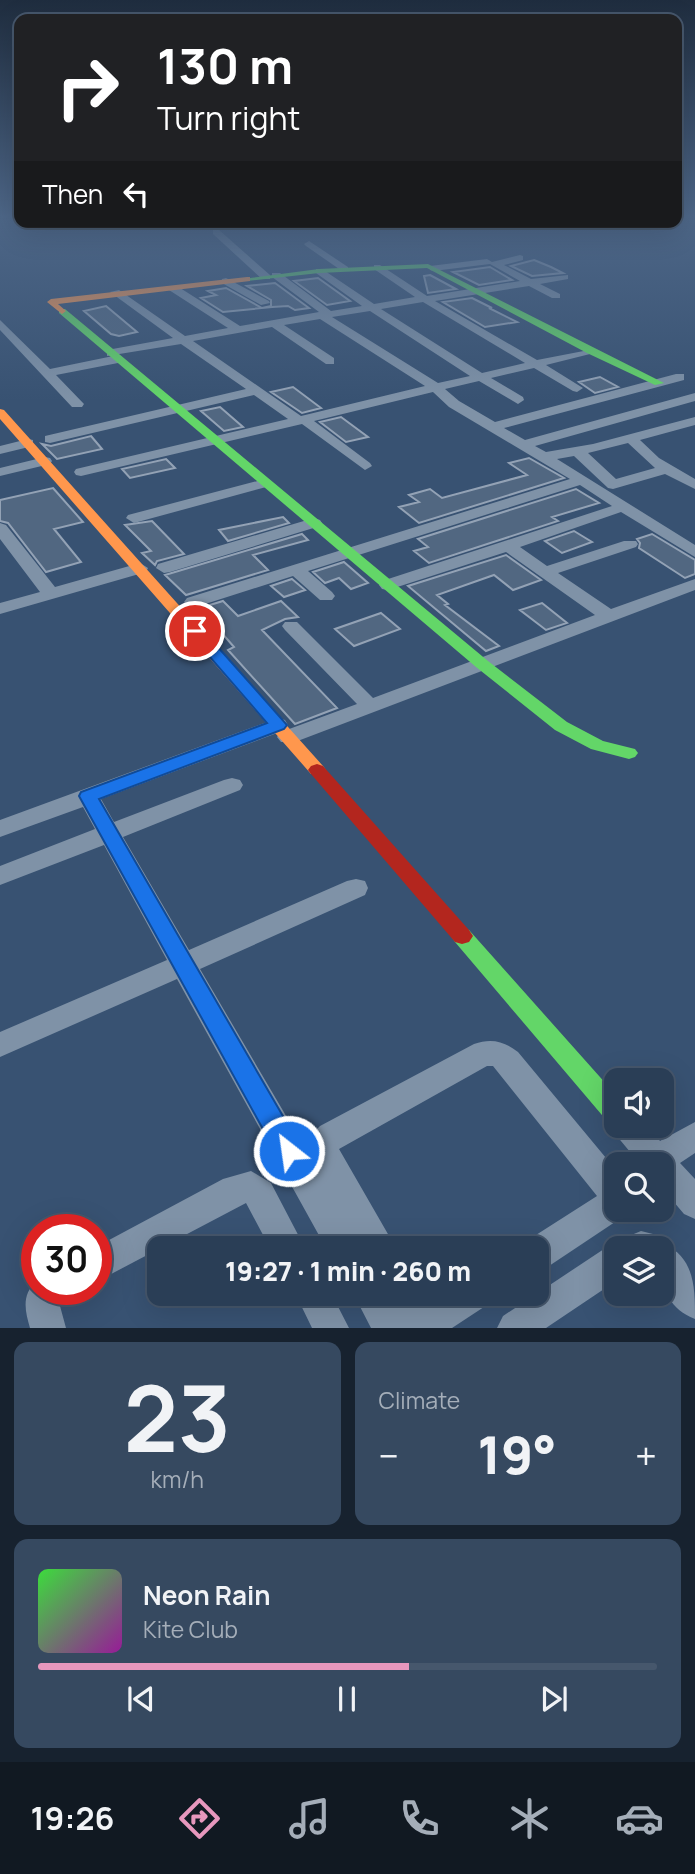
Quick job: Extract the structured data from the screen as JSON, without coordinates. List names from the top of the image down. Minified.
{"page":{"turn":["130 m","Turn right"],"then":"Then","limit":"30","trip":"19:27 · 1 min · 260 m","tile":[["23","km/h"],"Climate"],"heat":["−","19°","+"],"song":["Neon Rain","Kite Club"],"tabs":"19:26"}}
